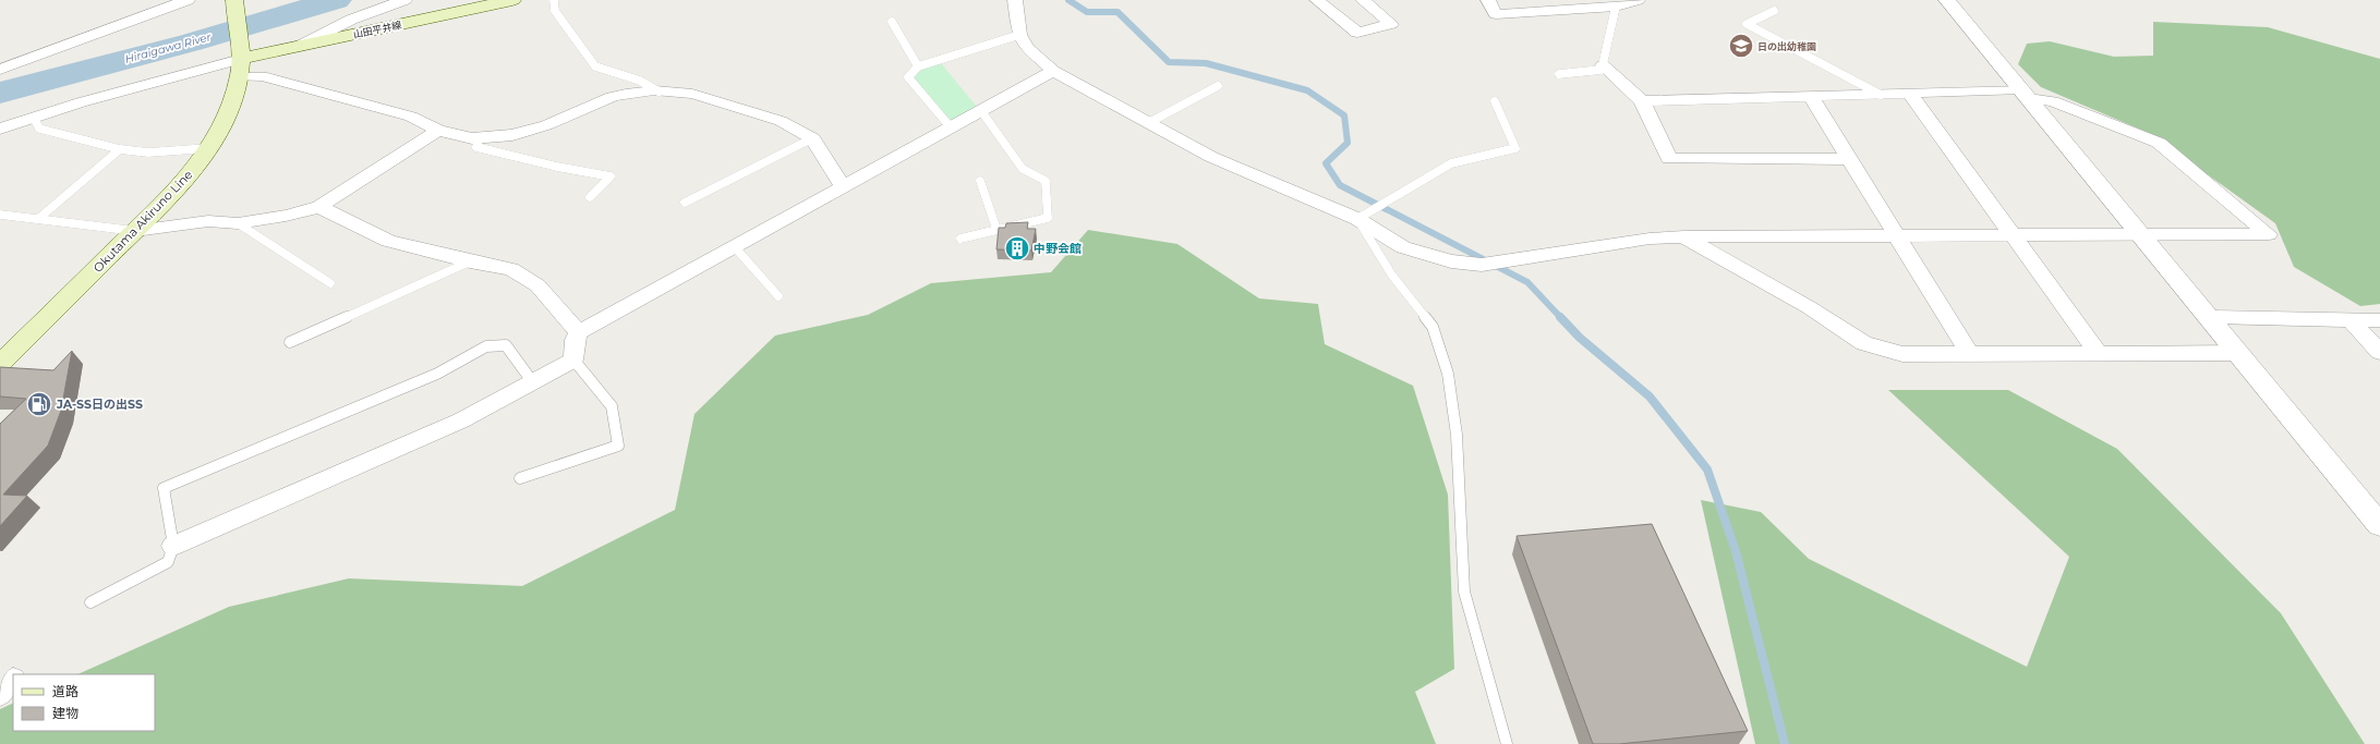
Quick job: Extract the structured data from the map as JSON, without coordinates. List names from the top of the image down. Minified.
{"streets":{"main road":["山田平井線","Okutama Akiruno Line"]},"crossings":[["山田平井線","Okutama Akiruno Line"]],"water":["Hiraigawa River"],"places":{"school or university":["日の出幼稚園"],"building":["中野会館"],"fuel station":["JA-SS日の出SS"]},"legend":["道路","建物"]}
